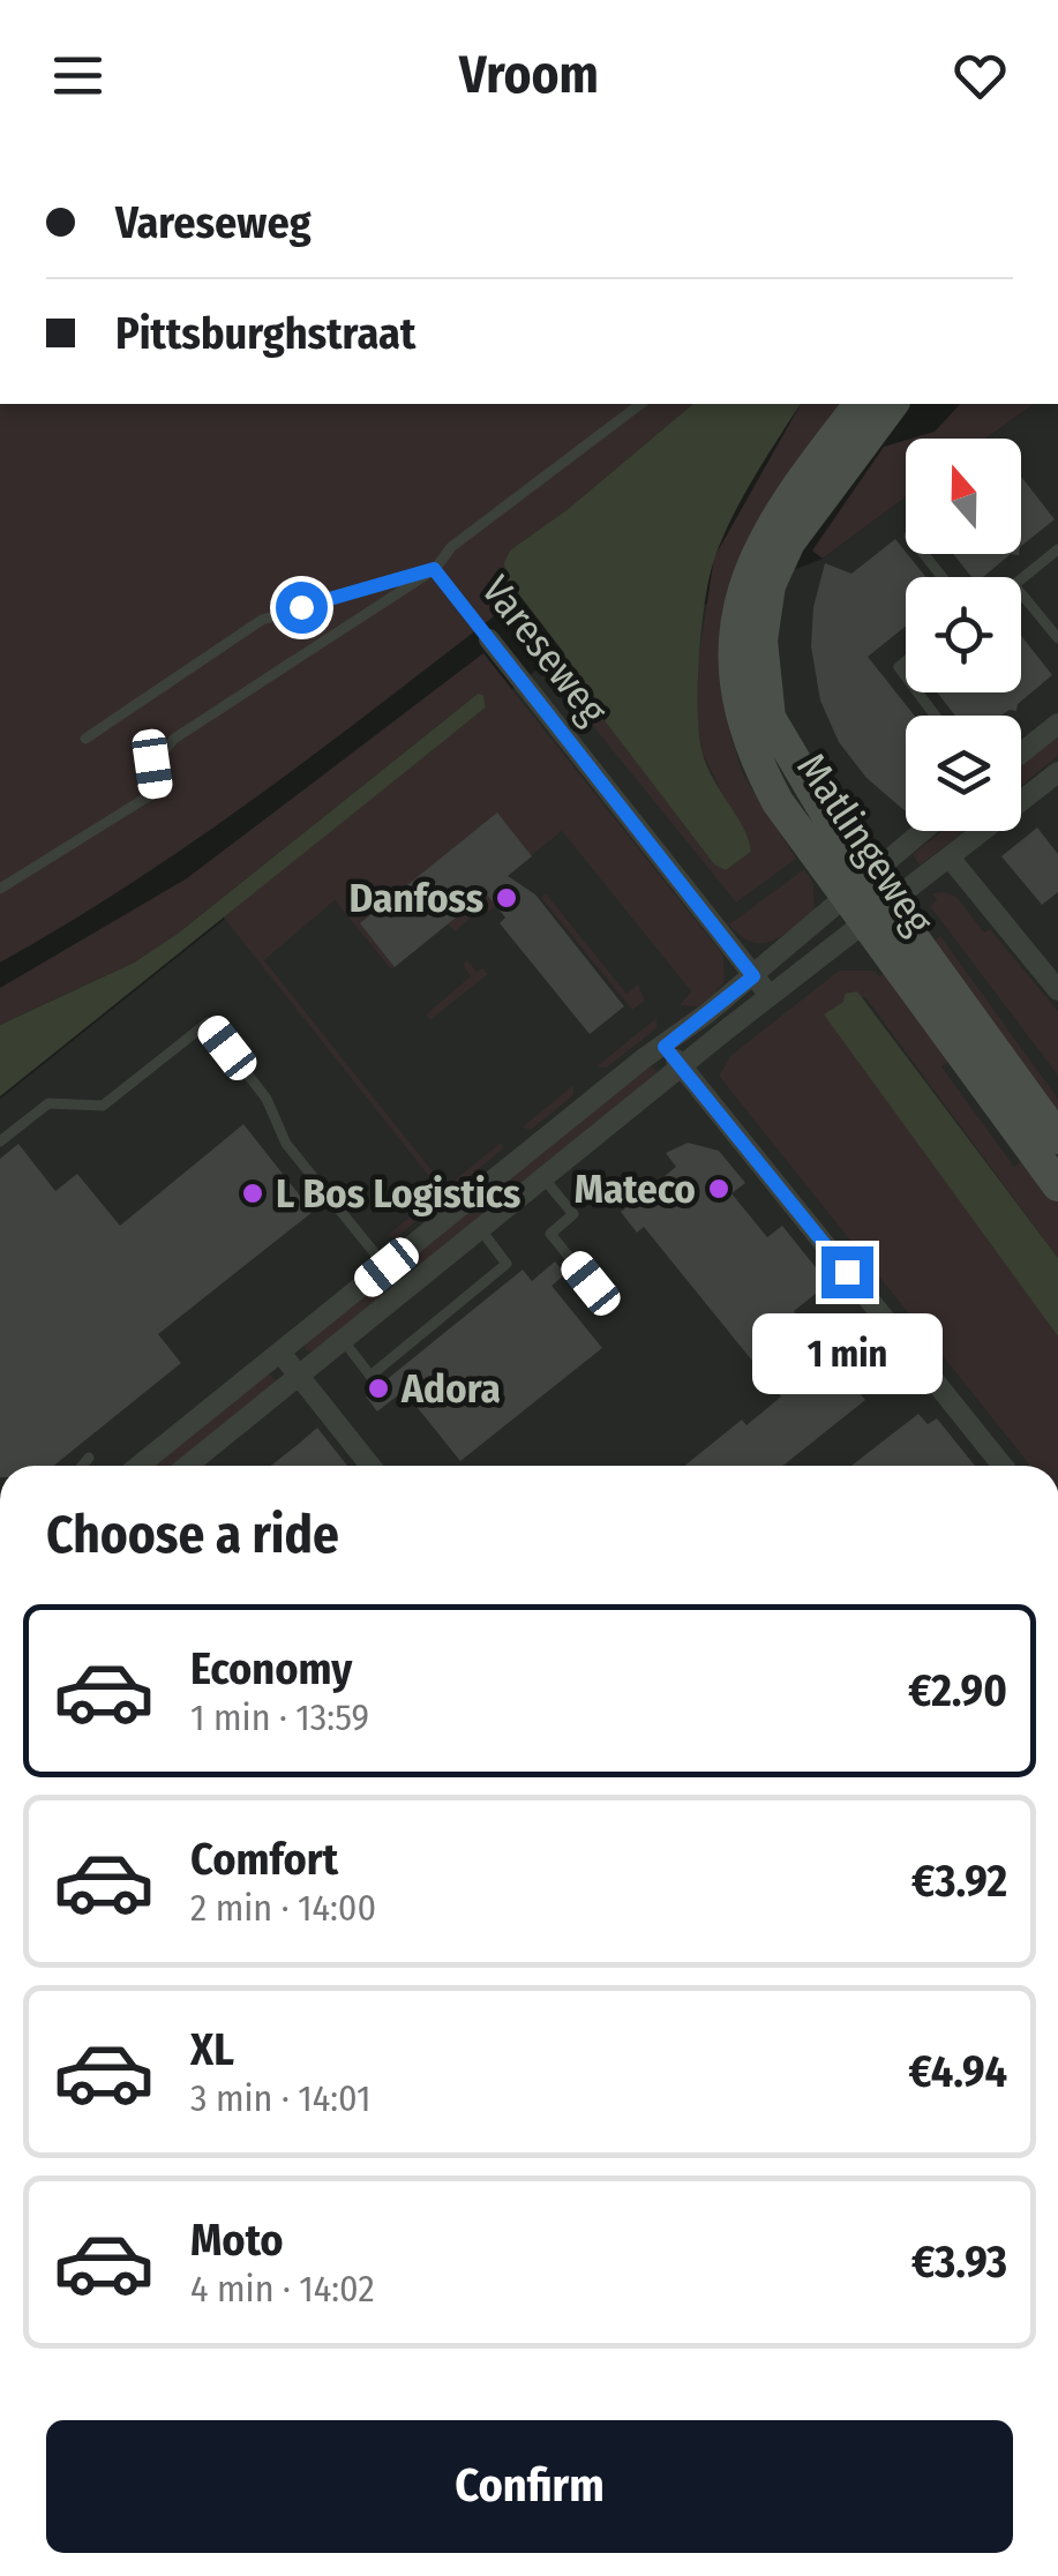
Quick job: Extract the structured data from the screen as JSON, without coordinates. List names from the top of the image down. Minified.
{"streets":{"main road":["Matlingeweg"],"street":["Vareseweg"]},"places":["Danfoss","Mateco","L Bos Logistics","Adora"],"north":"top","page":{"header":"Vroom","banner":["Vareseweg","Pittsburghstraat"],"bubble":"1 min","heading":"Choose a ride","list":[{"name":"Economy","note":"1 min · 13:59","value":"€2.90"},{"name":"Comfort","note":"2 min · 14:00","value":"€3.92"},{"name":"XL","note":"3 min · 14:01","value":"€4.94"},{"name":"Moto","note":"4 min · 14:02","value":"€3.93"}],"buttons":"Confirm"}}
